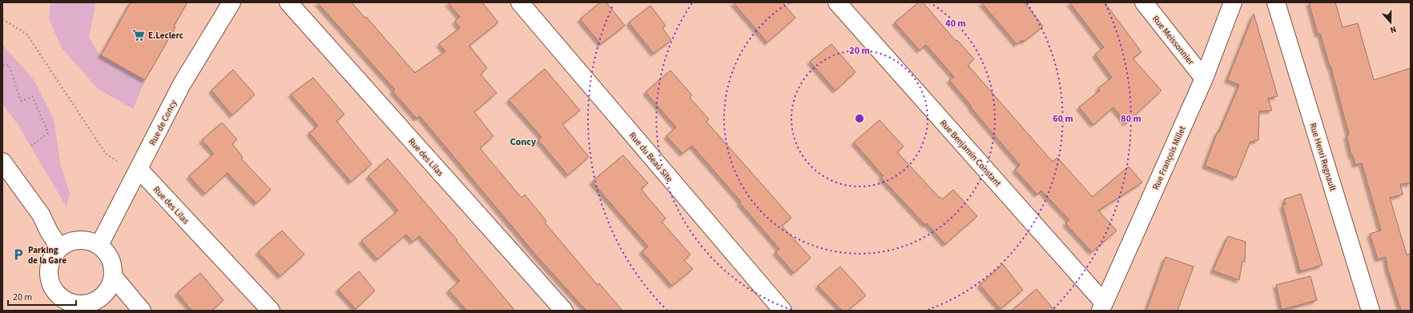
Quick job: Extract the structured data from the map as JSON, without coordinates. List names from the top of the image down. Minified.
{"streets":{"street":["Rue Meissonnier","Rue de Concy","Rue Benjamin Constant","Rue des Lilas","Rue du Beau Site","Rue Henri Regnault","Rue François Millet"]},"crossings":[["Rue Meissonnier","Rue François Millet"],["Rue de Concy","Rue des Lilas"],["Rue Benjamin Constant","Rue François Millet"]],"districts":["Concy"],"places":{"supermarket":["E.Leclerc"],"parking":["Parking de la Gare"]},"scale_bar":"20 m","north":"bottom","rings":["40 m","20 m","60 m","80 m"]}
